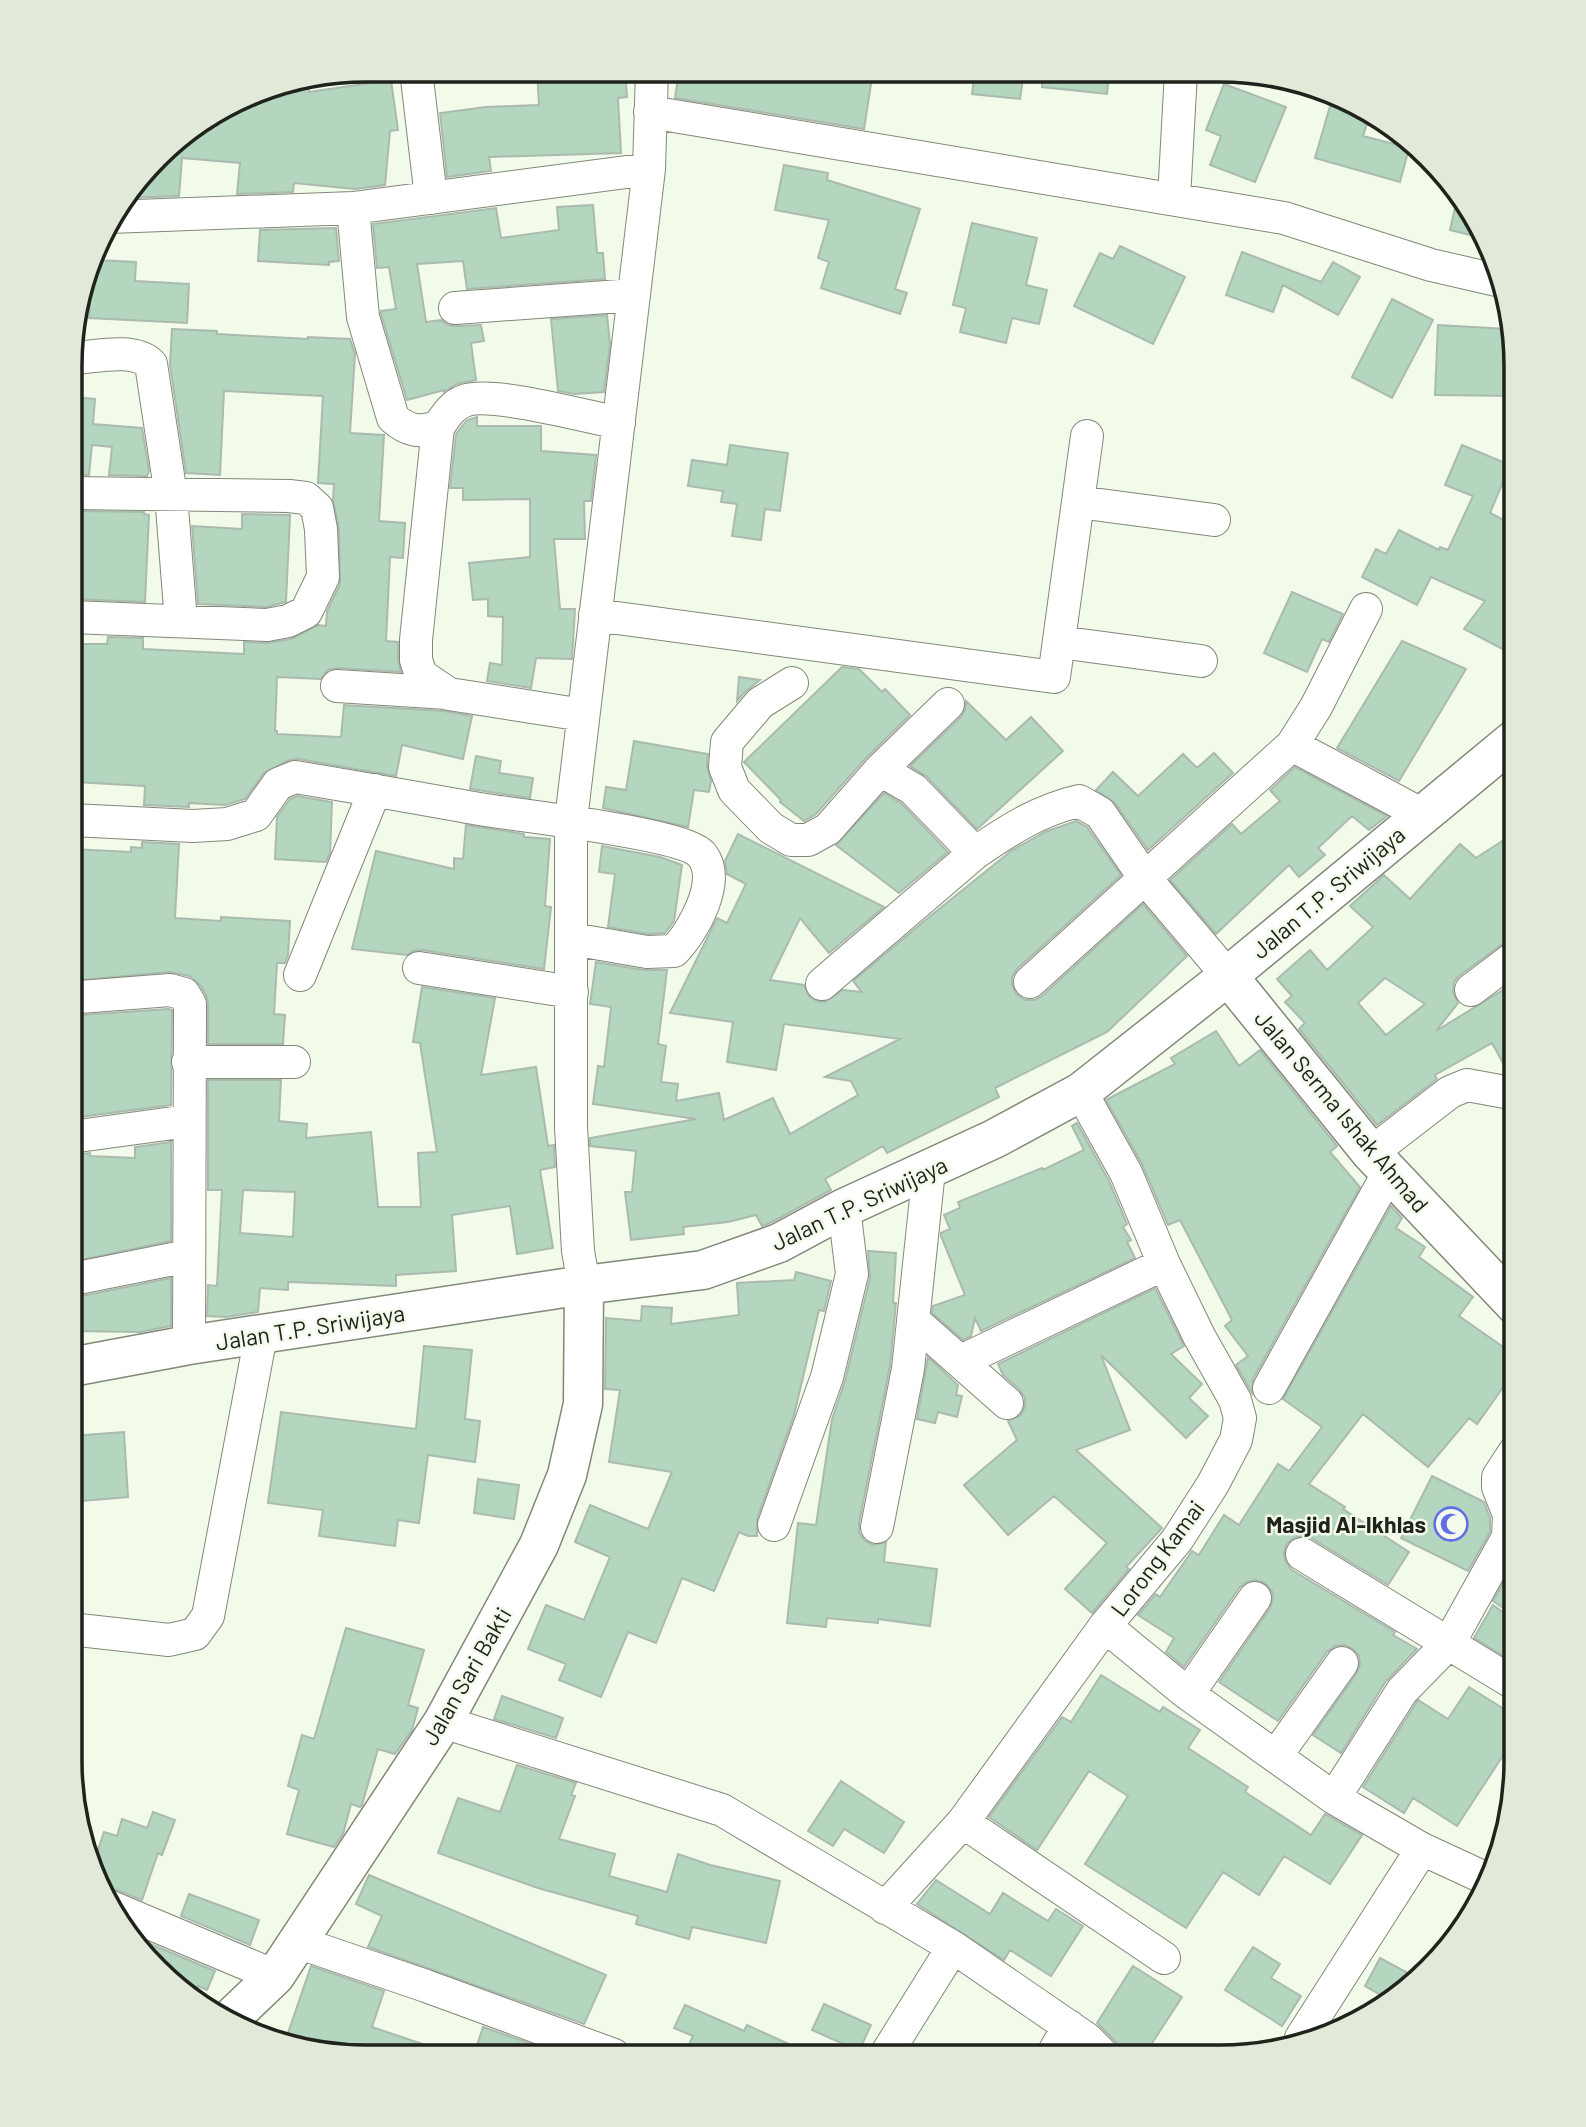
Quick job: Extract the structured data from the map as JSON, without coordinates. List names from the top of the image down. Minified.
{"streets":{"main road":["Jalan T.P. Sriwijaya","Jalan Serma Ishak Ahmad","Jalan Sari Bakti"],"street":["Lorong Kamai"]},"crossings":[["Jalan T.P. Sriwijaya","Jalan Serma Ishak Ahmad"],["Jalan T.P. Sriwijaya","Lorong Kamai"],["Jalan T.P. Sriwijaya","Jalan Sari Bakti"]],"places":{"mosque":["Masjid Al-Ikhlas"]}}
